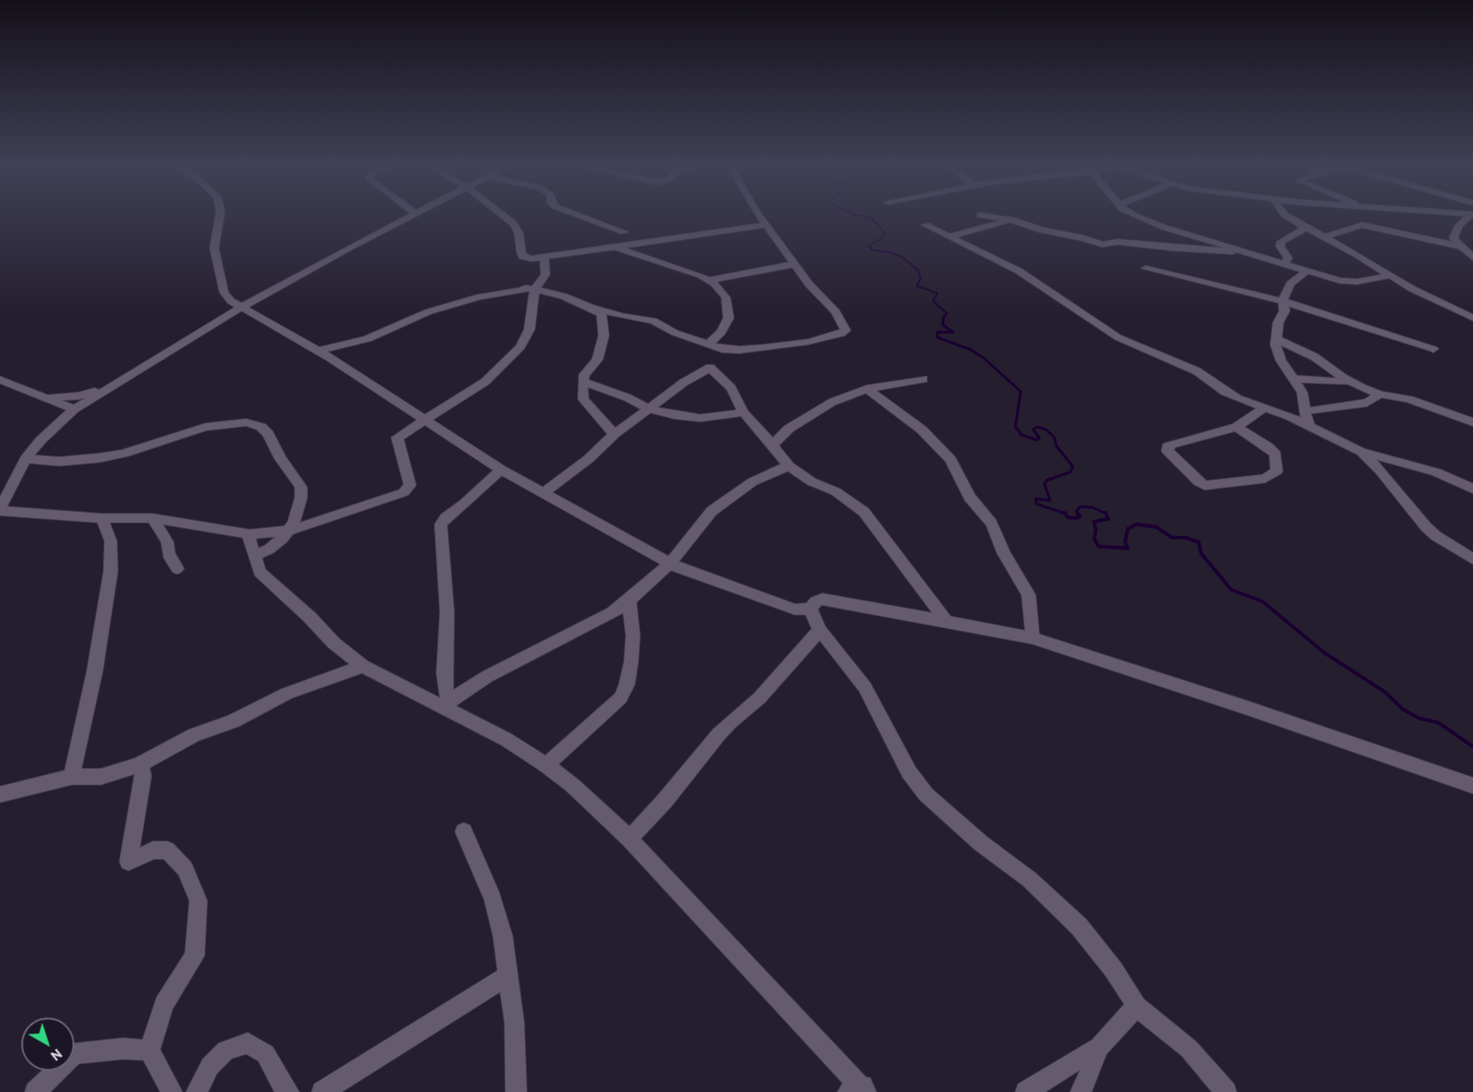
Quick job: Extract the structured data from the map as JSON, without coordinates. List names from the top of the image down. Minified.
{"north":"bottom right"}
